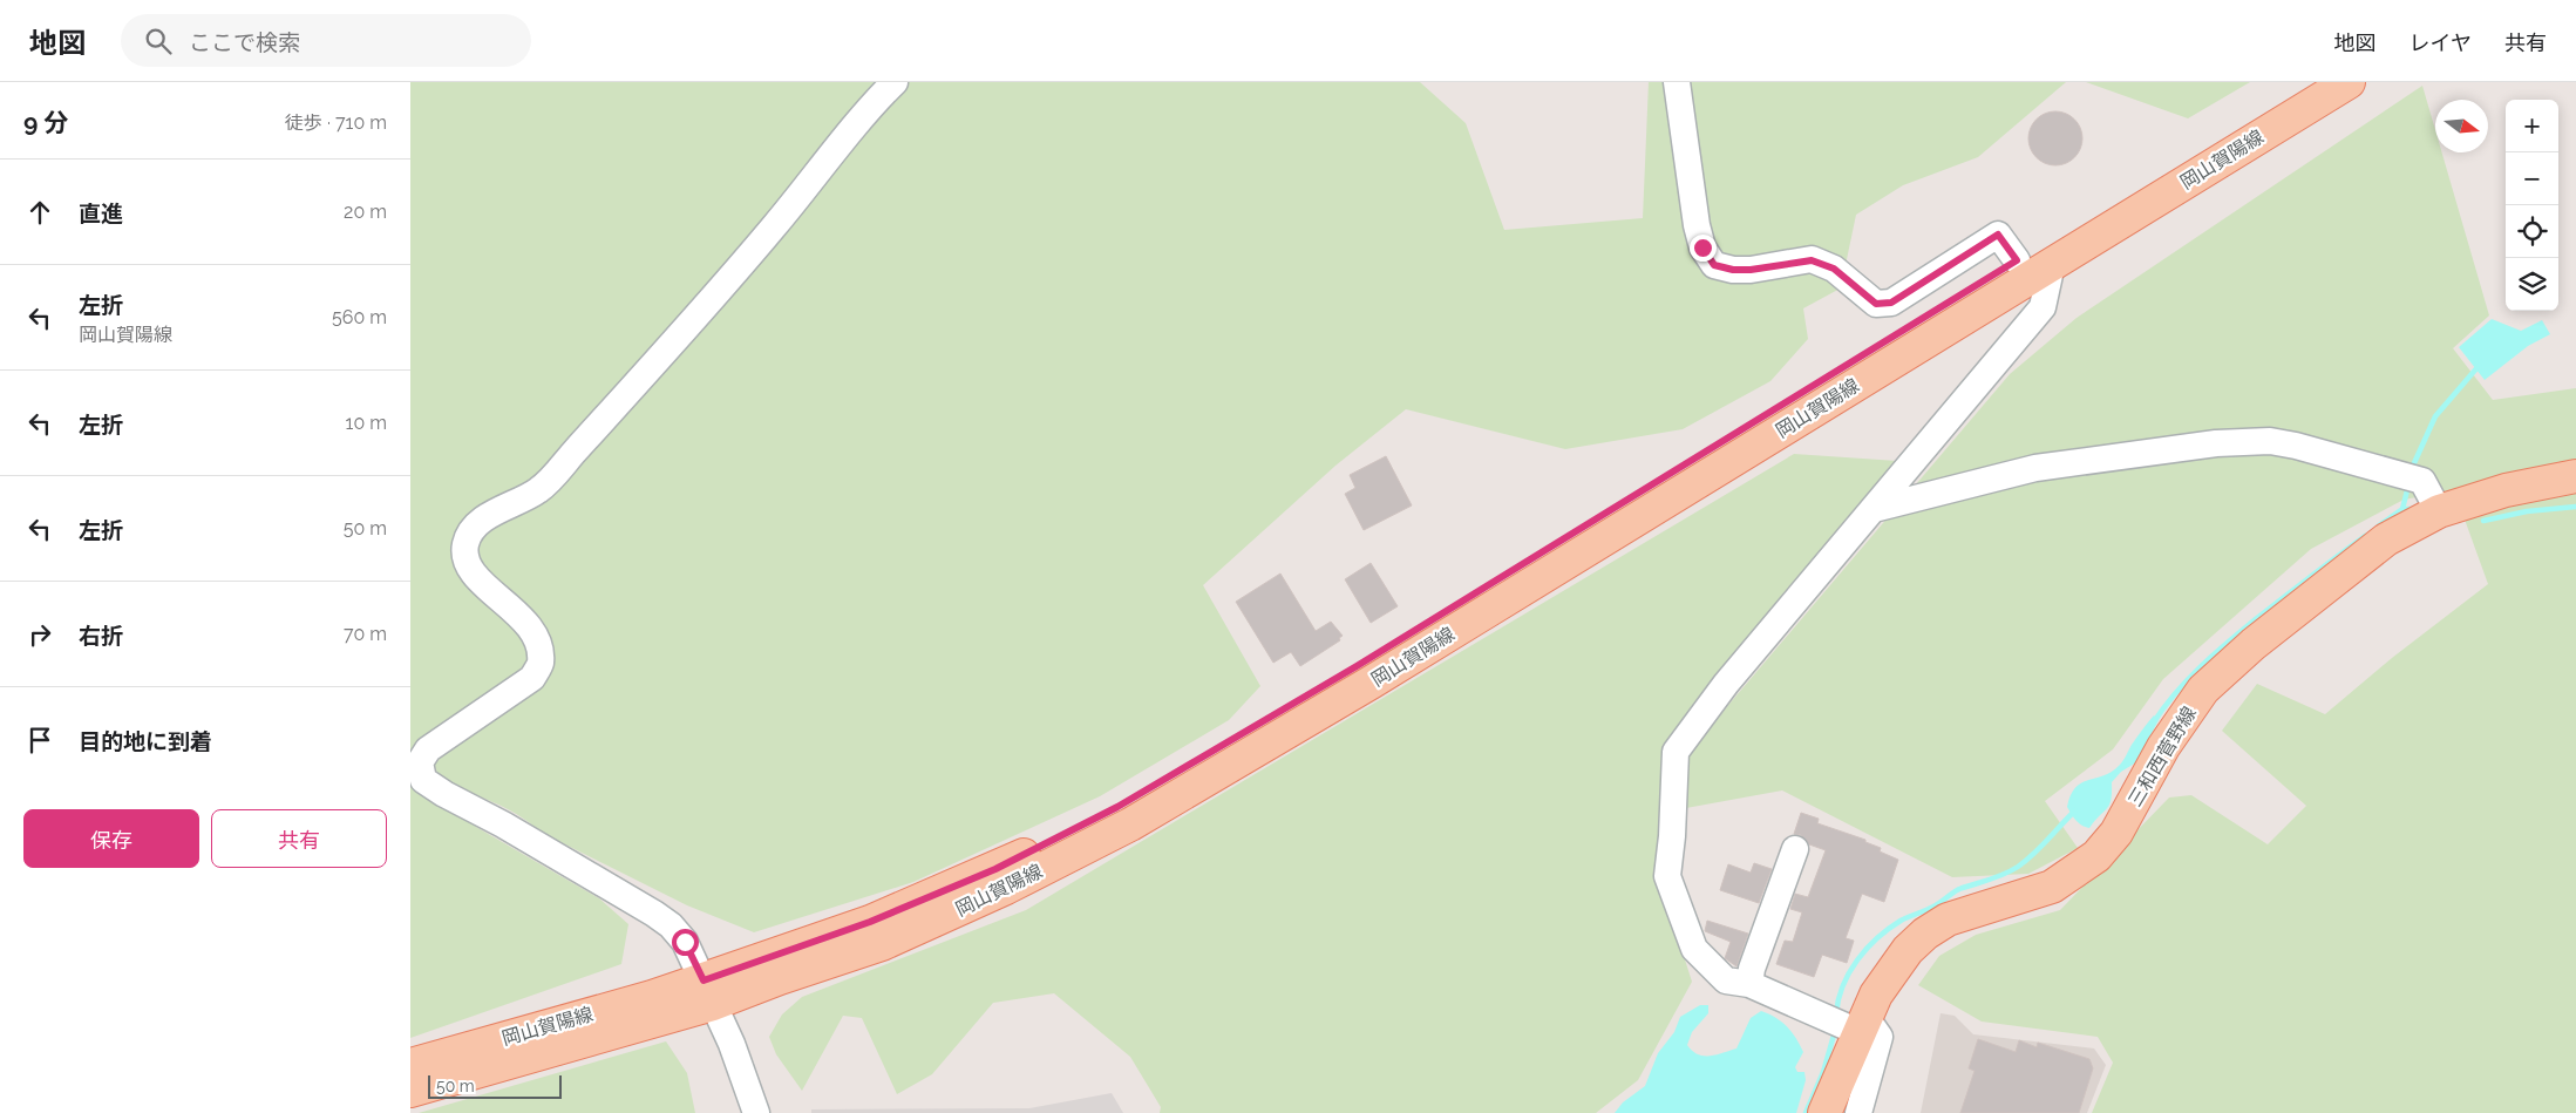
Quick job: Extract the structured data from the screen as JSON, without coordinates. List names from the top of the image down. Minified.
{"streets":{"main road":["岡山賀陽線","三和西菅野線"]},"scale_bar":"50 m","north":"right","page":{"header":"地図","search":"ここで検索","nav":["地図","レイヤ","共有"],"heading":["9 分","徒歩 · 710 m"],"map_buttons":["+","−"],"list":[["直進","20 m"],["左折","岡山賀陽線","560 m"],["左折","10 m"],["左折","50 m"],["右折","70 m"],"目的地に到着"],"buttons":["保存","共有"],"scale":"50 m"}}
